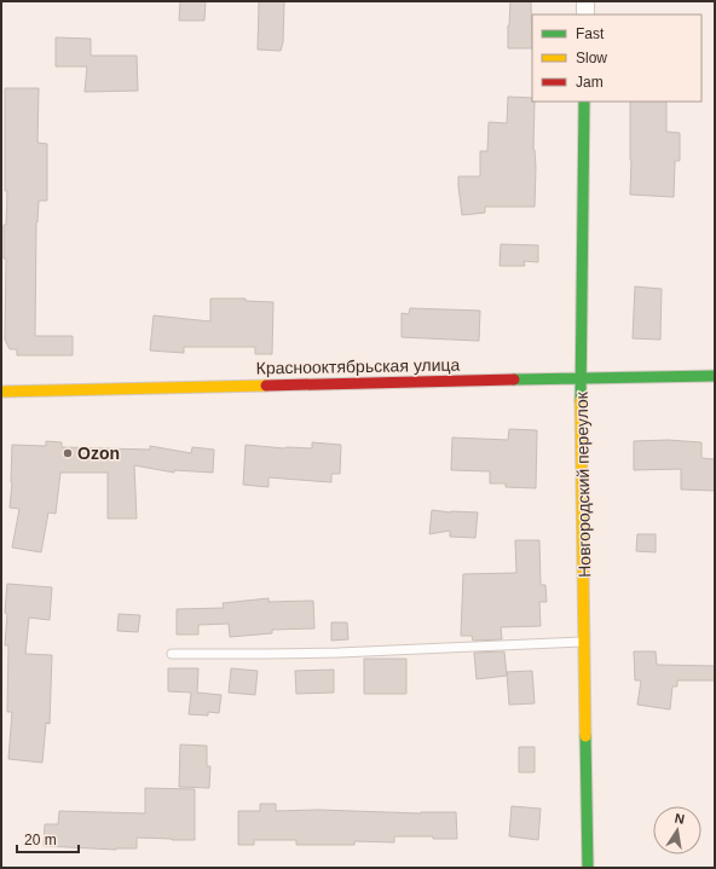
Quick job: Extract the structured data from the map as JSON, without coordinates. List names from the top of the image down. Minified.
{"streets":{"street":["Краснооктябрьская улица","Новгородский переулок"]},"crossings":[["Краснооктябрьская улица","Новгородский переулок"]],"places":["Ozon"],"legend":["Fast","Slow","Jam"],"scale_bar":"20 m","north":"top"}
